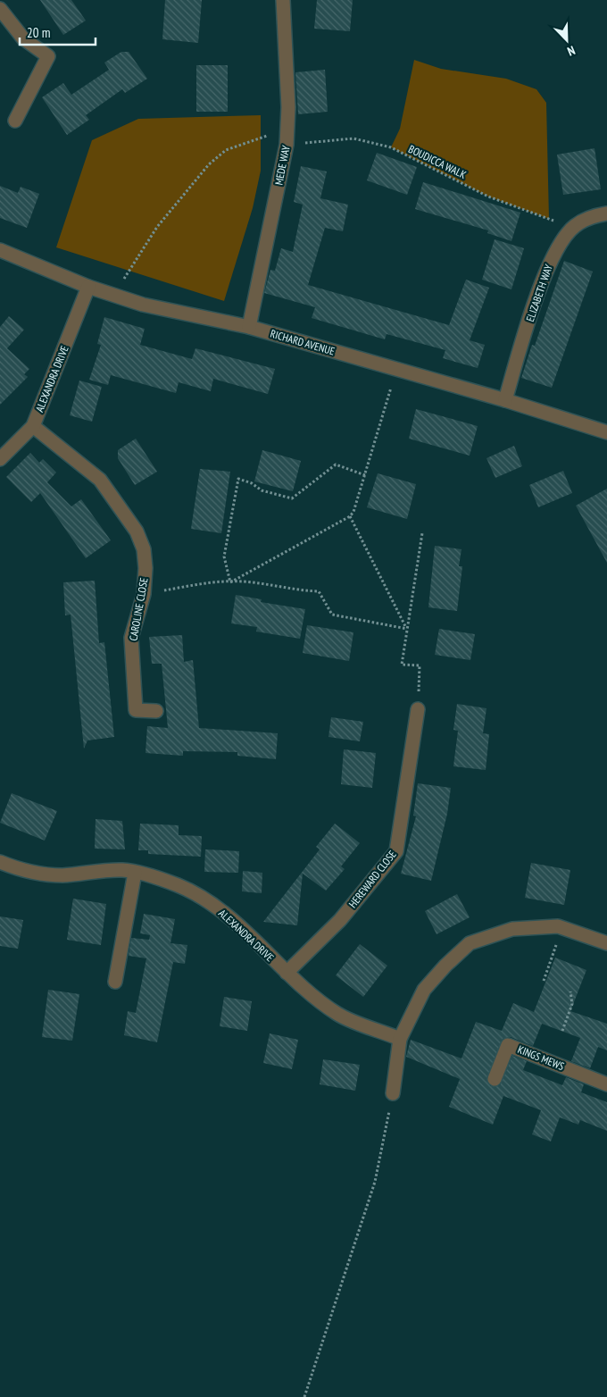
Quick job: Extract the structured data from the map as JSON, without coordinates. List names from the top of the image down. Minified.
{"streets":{"street":["MEDE WAY","ELIZABETH WAY","RICHARD AVENUE","ALEXANDRA DRIVE","CAROLINE CLOSE","HEREWARD CLOSE","KINGS MEWS"],"path":["BOUDICCA WALK"]},"crossings":[["BOUDICCA WALK","MEDE WAY"],["BOUDICCA WALK","ELIZABETH WAY"],["MEDE WAY","RICHARD AVENUE"],["ELIZABETH WAY","RICHARD AVENUE"],["RICHARD AVENUE","ALEXANDRA DRIVE"],["ALEXANDRA DRIVE","CAROLINE CLOSE"],["ALEXANDRA DRIVE","HEREWARD CLOSE"]],"scale_bar":"20 m","north":"bottom right"}
